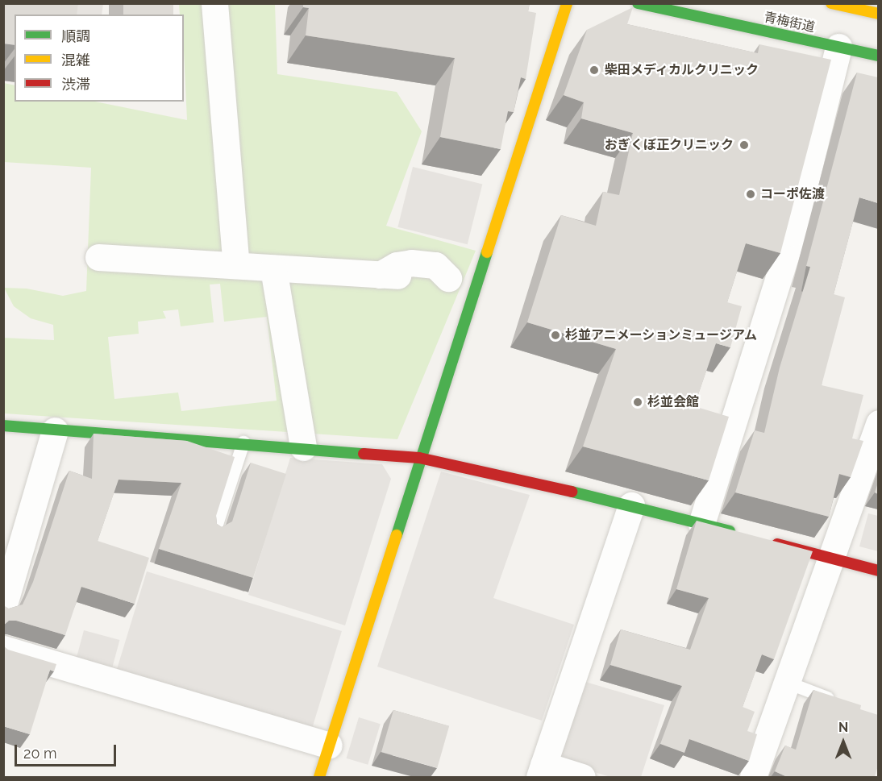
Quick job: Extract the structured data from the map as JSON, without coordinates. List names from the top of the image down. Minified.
{"streets":{"street":["青梅街道"]},"places":["柴田メディカルクリニック","おぎくぼ正クリニック","コーポ佐渡","杉並アニメーションミュージアム","杉並会館"],"legend":["順調","混雑","渋滞"],"scale_bar":"20 m","north":"top"}
